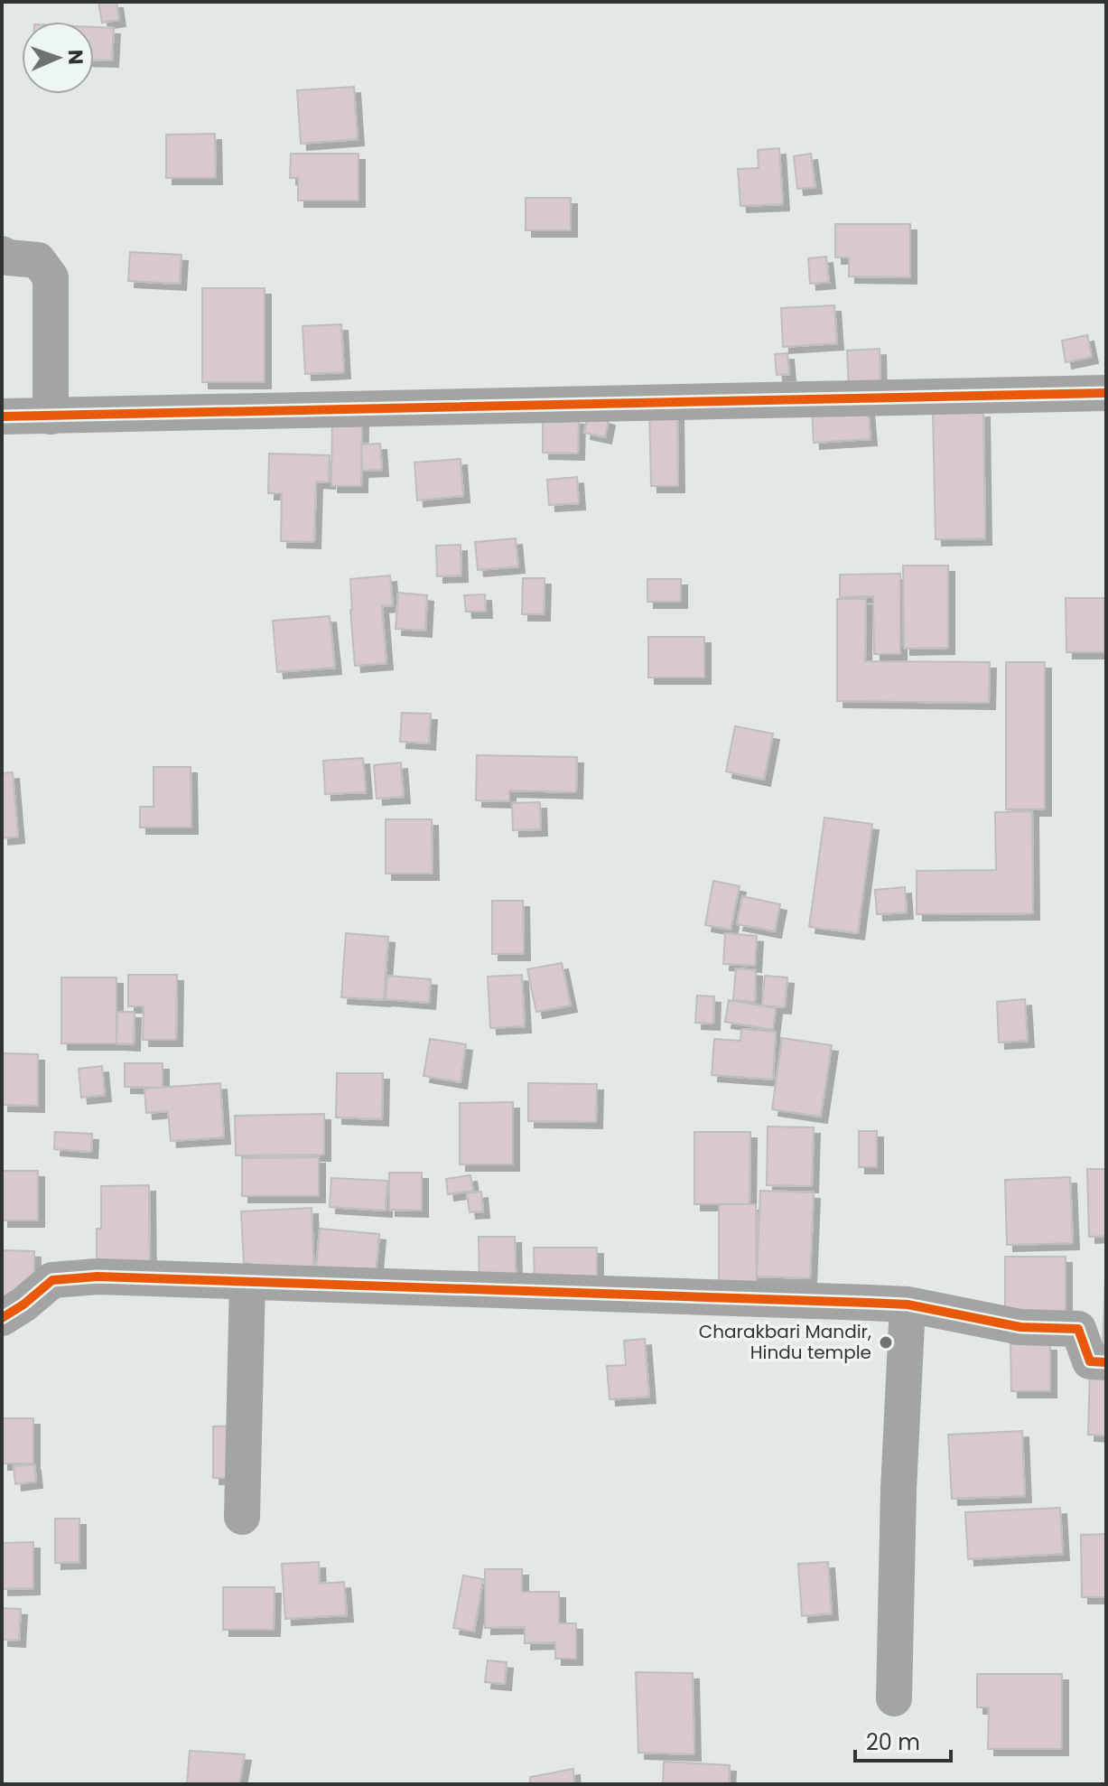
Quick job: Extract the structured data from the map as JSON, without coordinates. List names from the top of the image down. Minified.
{"places":["Charakbari Mandir, Hindu temple"],"scale_bar":"20 m","north":"right"}
